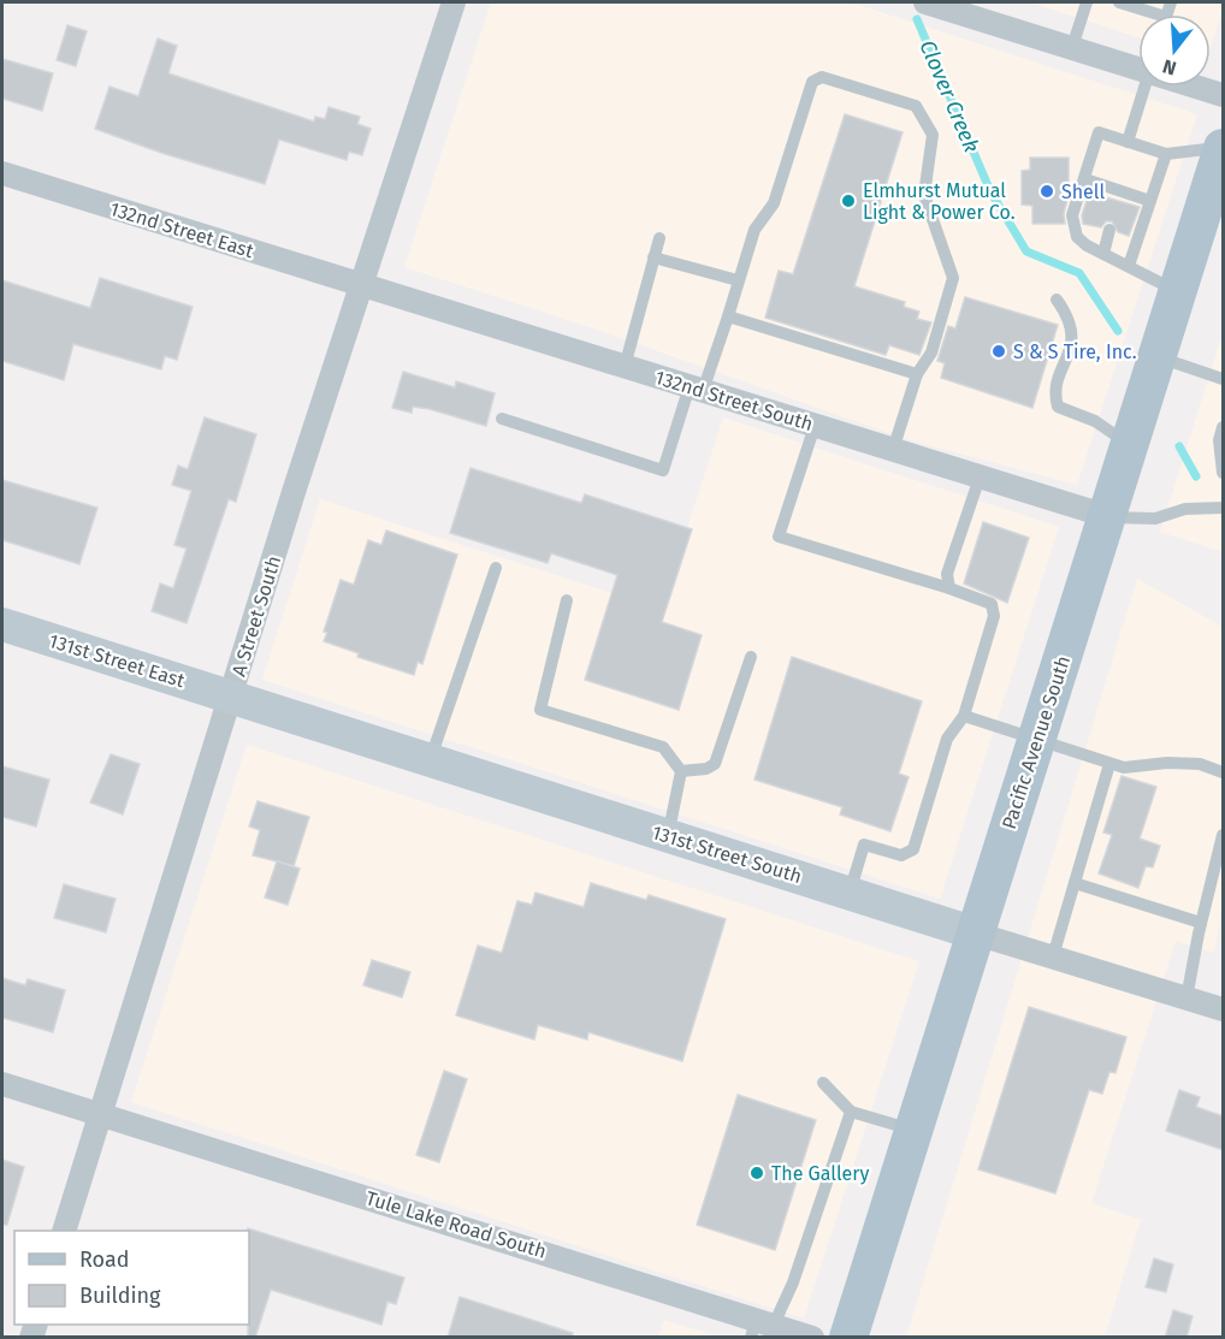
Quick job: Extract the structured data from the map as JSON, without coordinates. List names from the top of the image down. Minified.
{"streets":{"main road":["131st Street East","Pacific Avenue South","131st Street South"],"street":["132nd Street East","132nd Street South","A Street South","Tule Lake Road South"]},"crossings":[["132nd Street East","132nd Street South"],["132nd Street East","A Street South"],["132nd Street South","A Street South"],["132nd Street South","Pacific Avenue South"],["A Street South","131st Street East"],["A Street South","131st Street South"],["A Street South","Tule Lake Road South"],["131st Street East","131st Street South"],["Pacific Avenue South","131st Street South"]],"water":["Clover Creek"],"places":["Shell","Elmhurst Mutual Light & Power Co.","S & S Tire, Inc.","The Gallery"],"legend":["Road","Building"],"north":"bottom"}
